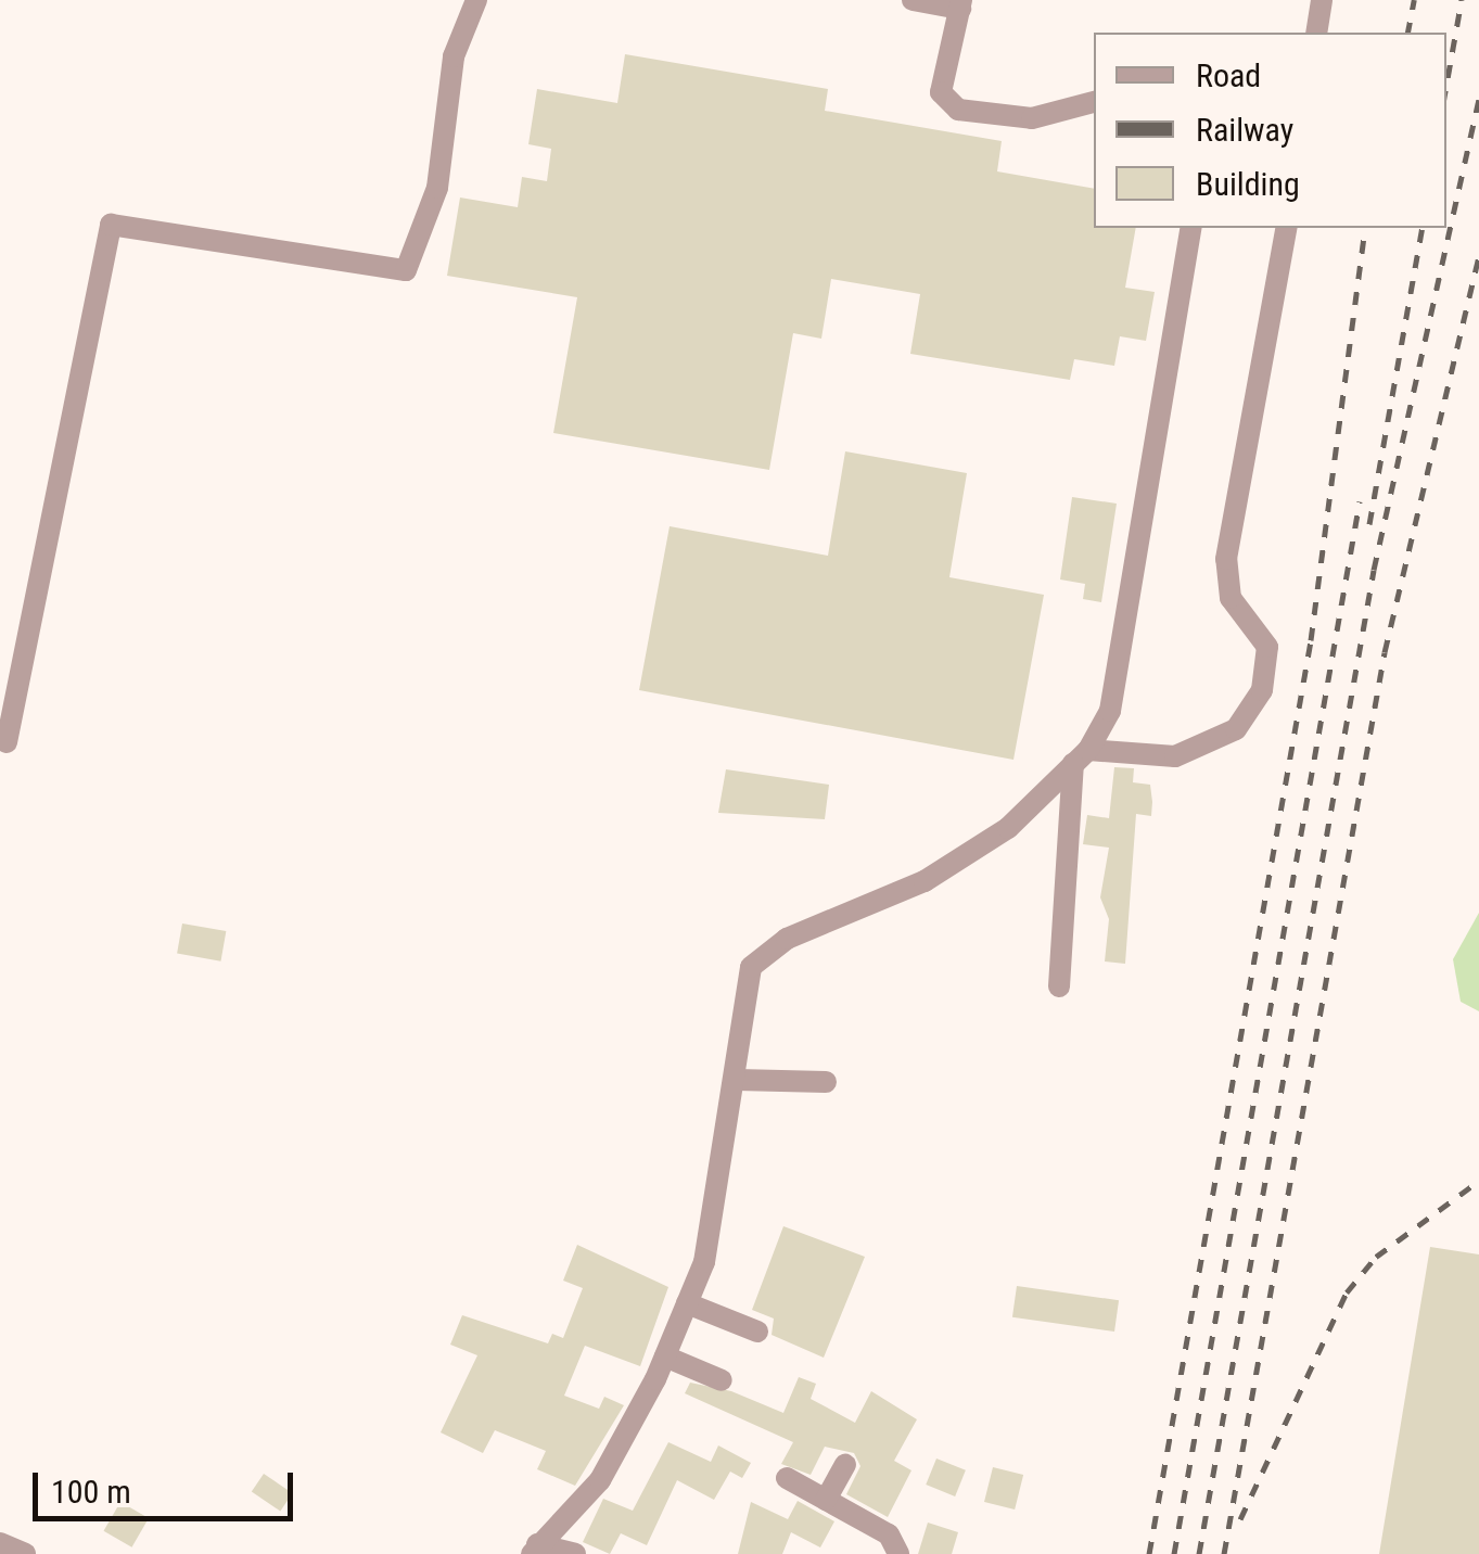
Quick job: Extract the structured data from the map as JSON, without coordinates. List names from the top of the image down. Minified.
{"legend":["Road","Railway","Building"],"scale_bar":"100 m"}
